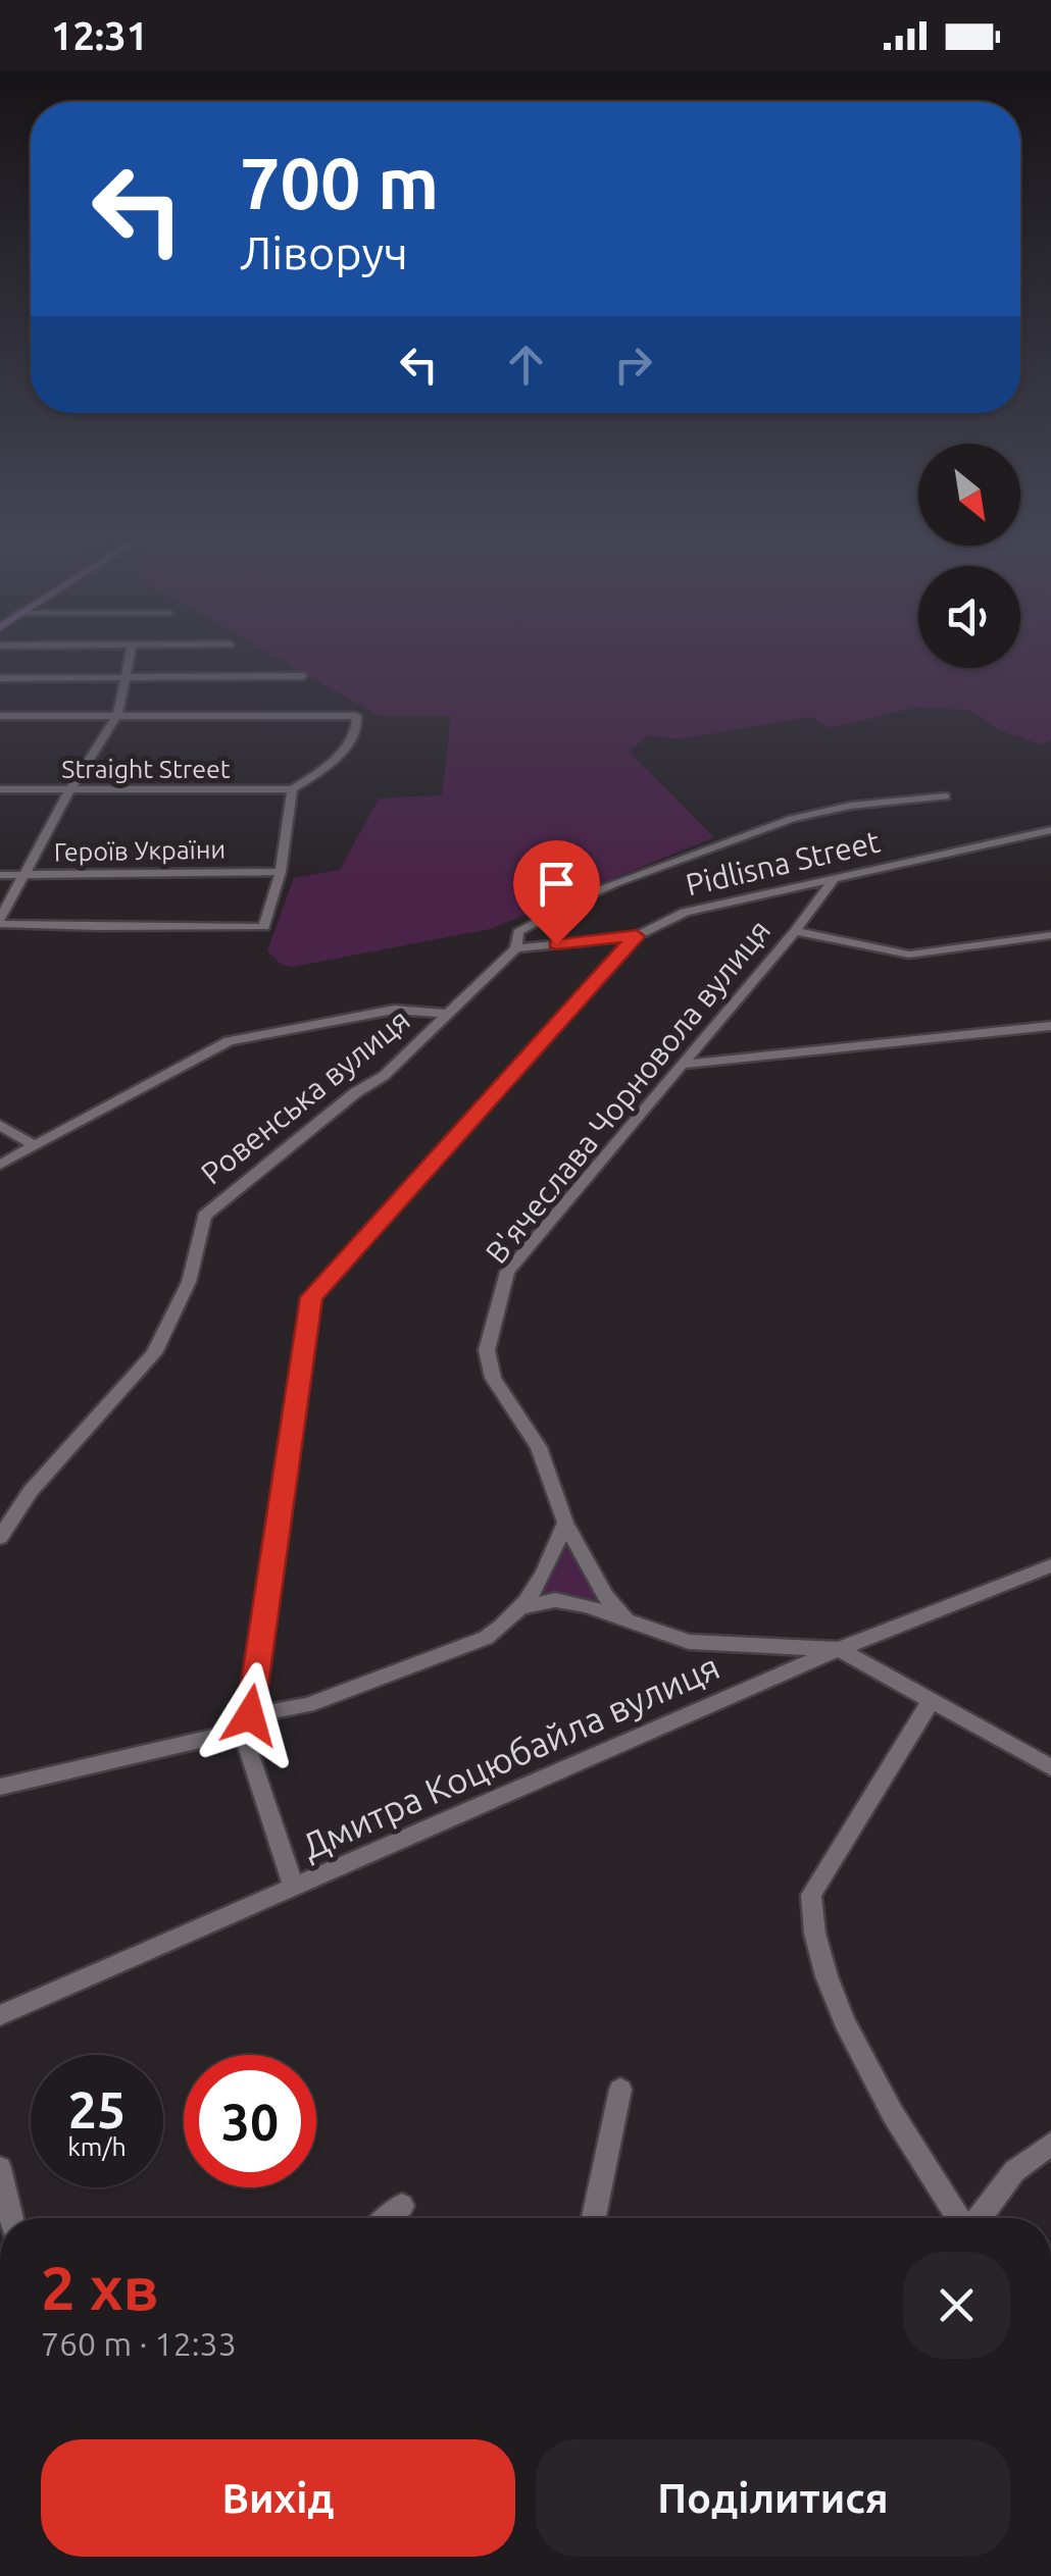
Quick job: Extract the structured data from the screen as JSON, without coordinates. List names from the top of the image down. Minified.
{"streets":{"street":["Straight Street","Героїв України","Pidlisna Street","В'ячеслава Чорновола вулиця","Ровенська вулиця","Дмитра Коцюбайла вулиця"]},"crossings":[["Pidlisna Street","В'ячеслава Чорновола вулиця"],["Pidlisna Street","Дмитра Коцюбайла вулиця"]],"north":"bottom right","page":{"status":"12:31","turn":["700 m","Ліворуч"],"speed":"25 km/h","limit":"30","heading":["2 хв","760 m · 12:33"],"buttons":["Вихід","Поділитися"]}}
